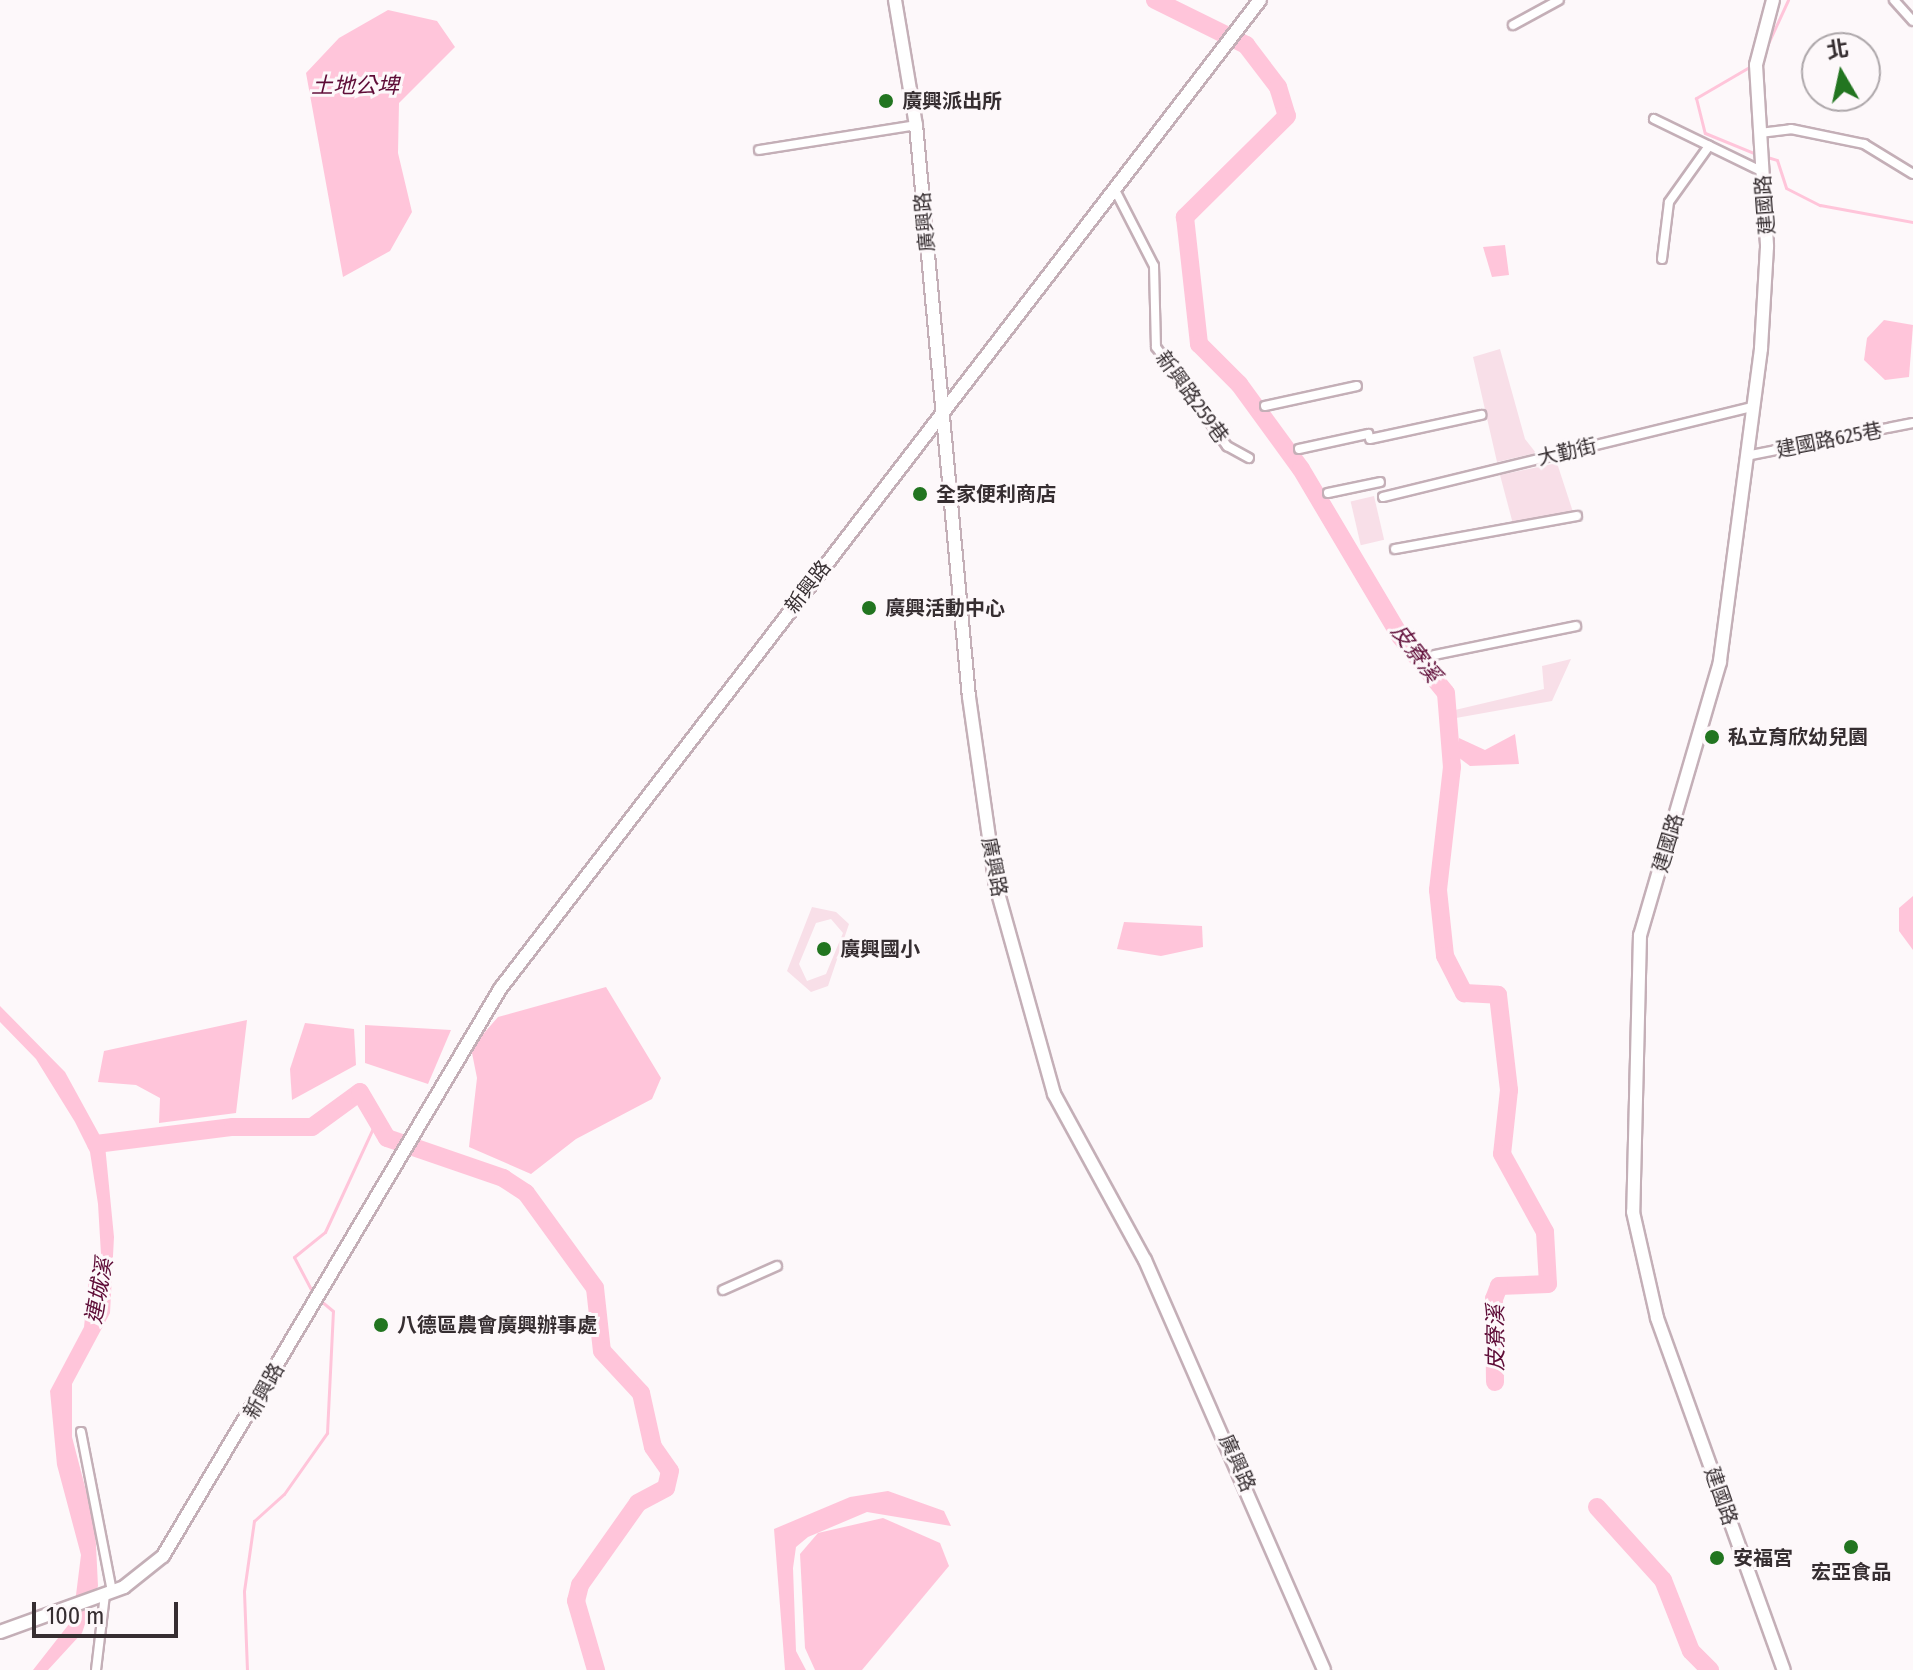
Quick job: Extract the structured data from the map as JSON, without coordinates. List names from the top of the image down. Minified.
{"streets":{"street":["建國路","廣興路","新興路259巷","建國路625巷","大勤街","新興路"]},"crossings":[["建國路","建國路625巷"],["建國路","大勤街"],["廣興路","新興路"],["新興路259巷","新興路"]],"water":["土地公埤","皮寮溪","連城溪"],"places":["廣興派出所","全家便利商店","廣興活動中心","私立育欣幼兒園","廣興國小","八德區農會廣興辦事處","宏亞食品","安福宮"],"scale_bar":"100 m","north":"top"}
